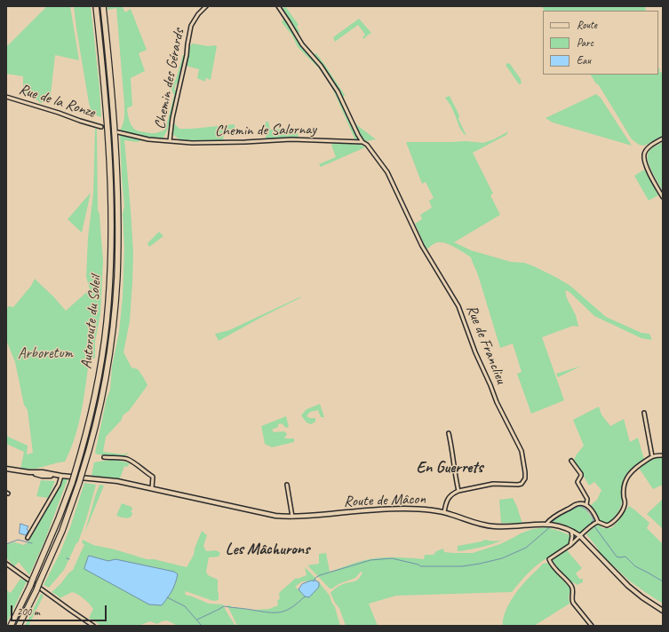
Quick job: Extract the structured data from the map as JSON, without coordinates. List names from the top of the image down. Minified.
{"streets":{"highway":["Autoroute du Soleil"],"street":["Chemin des Gérards","Rue de la Ronze","Chemin de Salornay","Rue de Franclieu","Route de Mâcon"]},"crossings":[["Chemin des Gérards","Chemin de Salornay"],["Chemin de Salornay","Rue de Franclieu"],["Autoroute du Soleil","Route de Mâcon"]],"districts":["En Guerrets","Les Mâchurons"],"parks":["Arboretum"],"legend":["Route","Parc","Eau"],"scale_bar":"200 m"}
